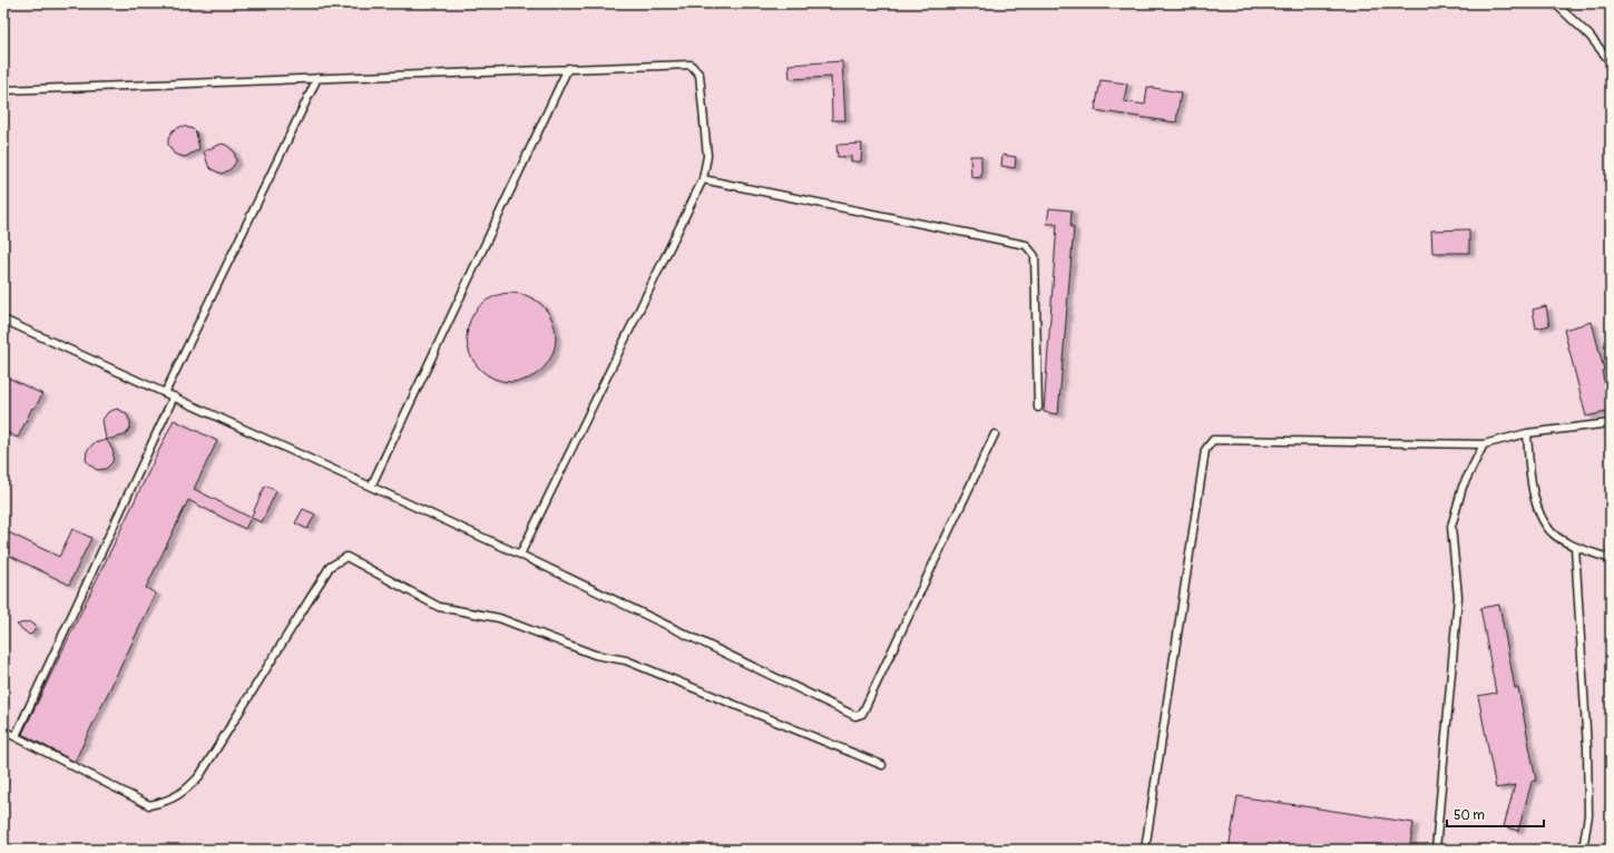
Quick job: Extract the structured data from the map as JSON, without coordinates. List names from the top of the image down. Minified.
{"scale_bar":"50 m"}
